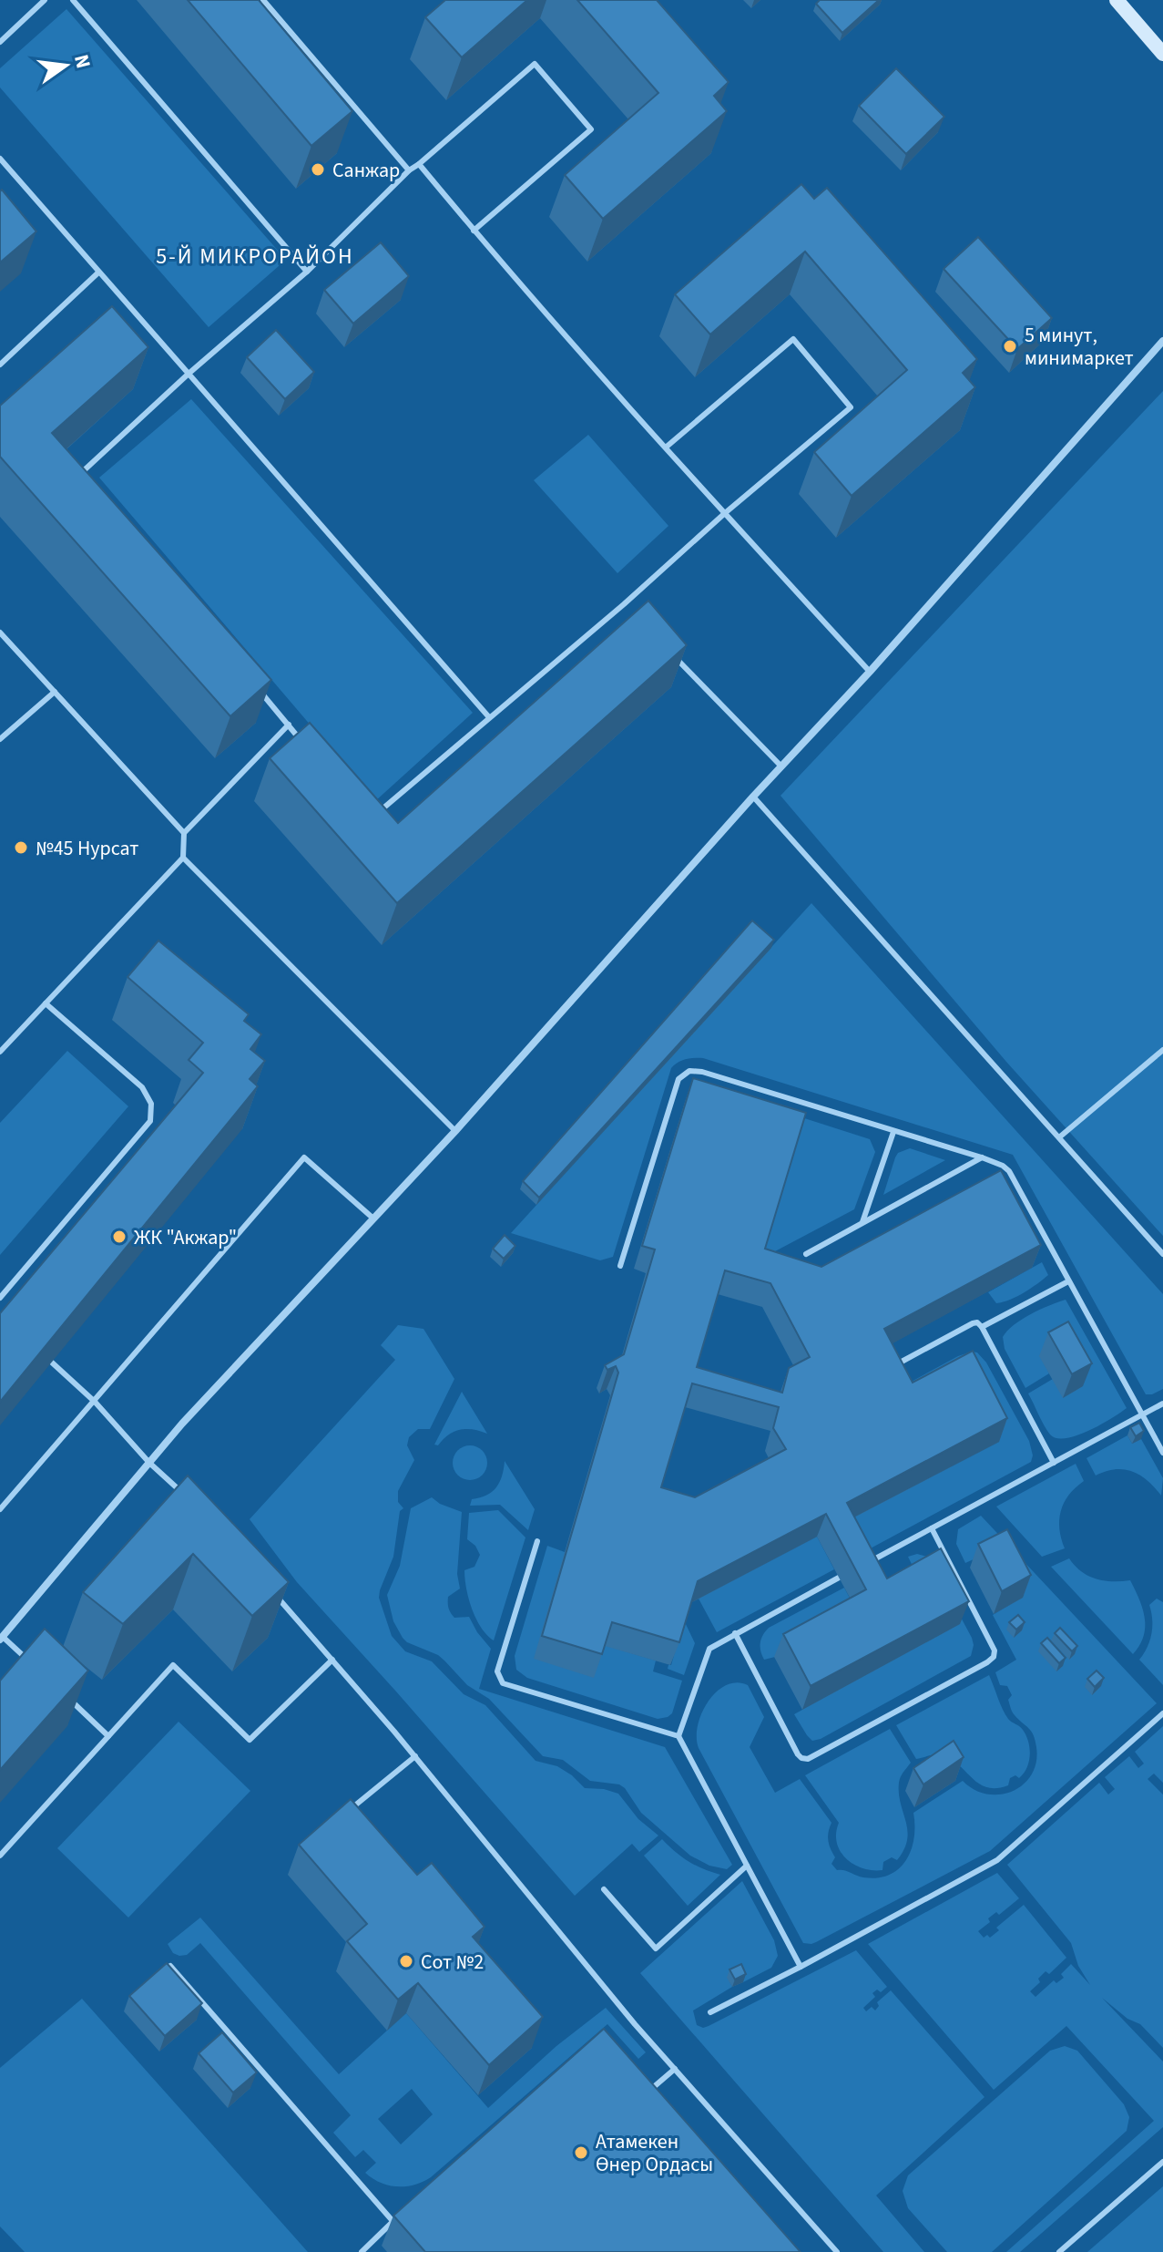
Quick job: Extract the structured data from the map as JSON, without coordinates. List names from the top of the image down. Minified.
{"districts":["5-Й МИКРОРАЙОН"],"places":["Санжар","5 минут, минимаркет","№45 Нурсат","ЖК \"Акжар\"","Сот №2","Атамекен Өнер Ордасы"],"north":"right"}
